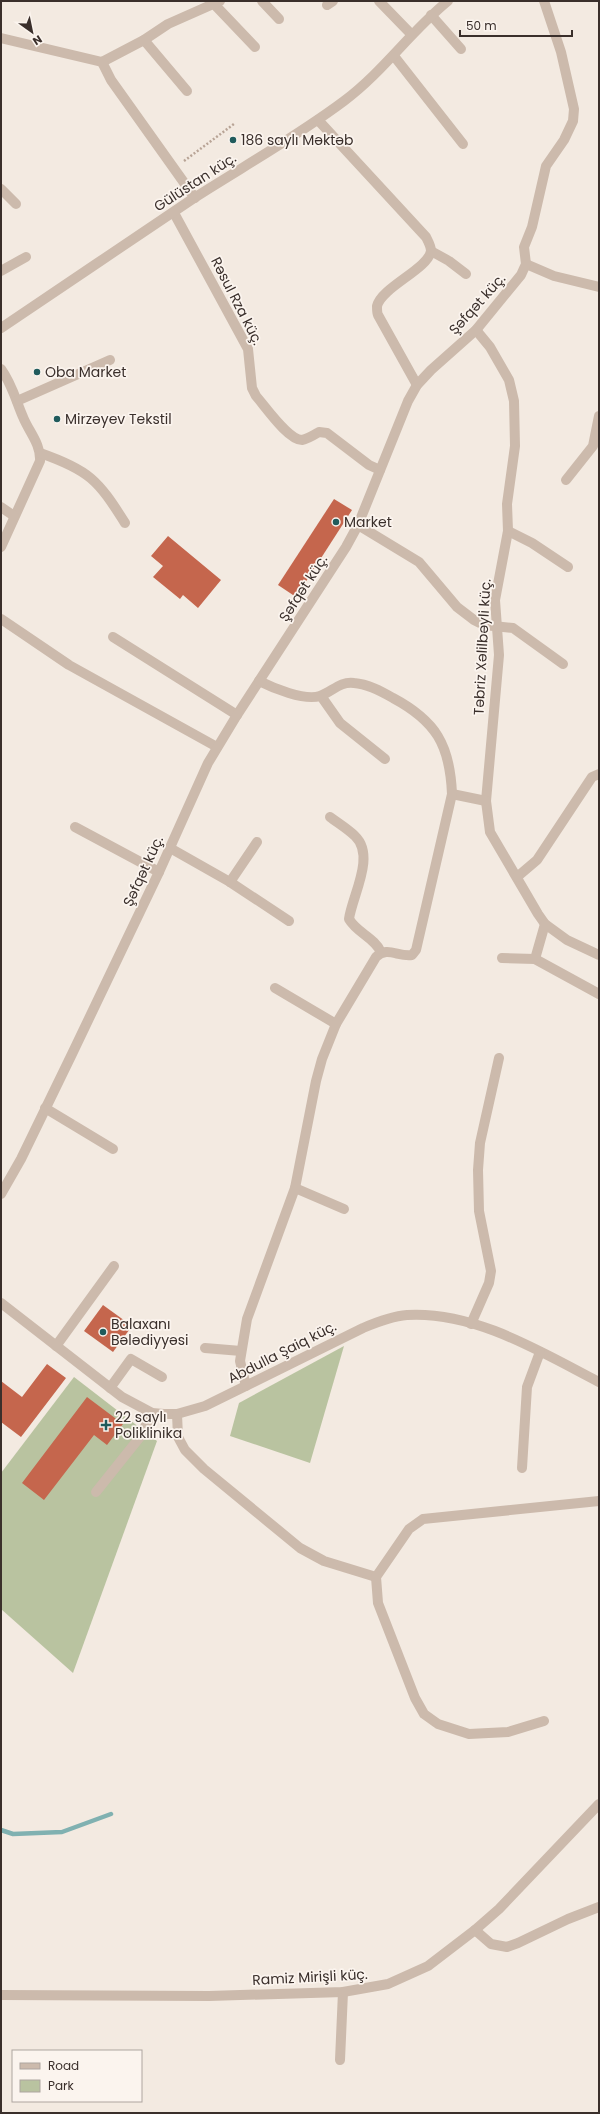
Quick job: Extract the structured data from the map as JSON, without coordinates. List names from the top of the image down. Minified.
{"streets":{"street":["Gülüstan küç.","Rəsul Rza küç.","Şəfqət küç.","Təbriz Xəlilbəyli küç.","Abdulla Şaiq küç.","Ramiz Mirişli küç."]},"crossings":[["Gülüstan küç.","Rəsul Rza küç."],["Rəsul Rza küç.","Şəfqət küç."],["Şəfqət küç.","Təbriz Xəlilbəyli küç."]],"places":{"other":["186 saylı Məktəb","Oba Market","Mirzəyev Tekstil","Market","Balaxanı Bələdiyyəsi"],"health":["22 saylı Poliklinika"]},"legend":["Road","Park"],"scale_bar":"50 m","north":"bottom right"}
